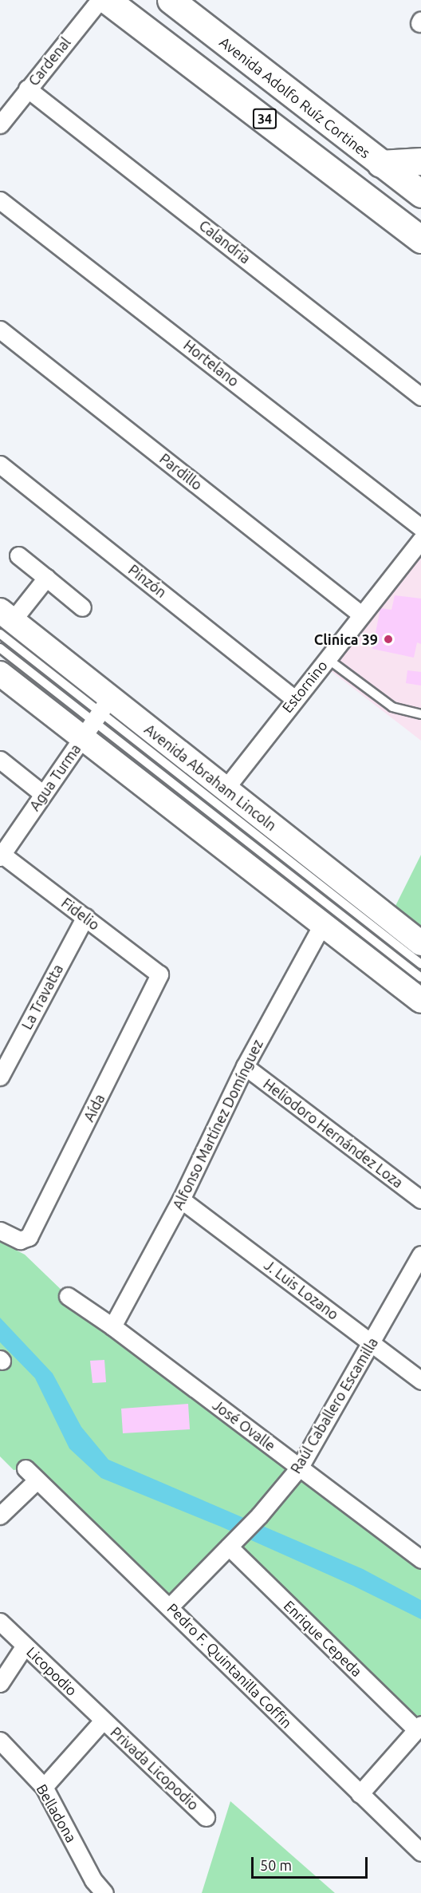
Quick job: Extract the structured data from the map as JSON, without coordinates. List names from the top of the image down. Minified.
{"streets":{"main road":["Avenida Adolfo Ruíz Cortines","34","Avenida Abraham Lincoln"],"street":["Cardenal","Calandria","Hortelano","Pardillo","Pinzón","Estornino","Agua Turma","Fidelio","La Travatta","Aída","Alfonso Martínez Domínguez","Heliodoro Hernández Loza","J. Luis Lozano","Raúl Caballero Escamilla","José Ovalle","Enrique Cepeda","Pedro F. Quintanilla Coffin","Licopodio","Privada Licopodio","Belladona"]},"crossings":[["Cardenal","Calandria"],["Pardillo","Estornino"],["Pinzón","Estornino"],["Estornino","Avenida Abraham Lincoln"],["Agua Turma","Avenida Abraham Lincoln"],["Agua Turma","Fidelio"],["Fidelio","La Travatta"],["Fidelio","Aída"],["Alfonso Martínez Domínguez","Heliodoro Hernández Loza"],["Alfonso Martínez Domínguez","J. Luis Lozano"],["Alfonso Martínez Domínguez","José Ovalle"],["J. Luis Lozano","Raúl Caballero Escamilla"],["Raúl Caballero Escamilla","José Ovalle"],["Raúl Caballero Escamilla","Enrique Cepeda"],["Raúl Caballero Escamilla","Pedro F. Quintanilla Coffin"],["Licopodio","Privada Licopodio"]],"places":["Clinica 39"],"scale_bar":"50 m"}
